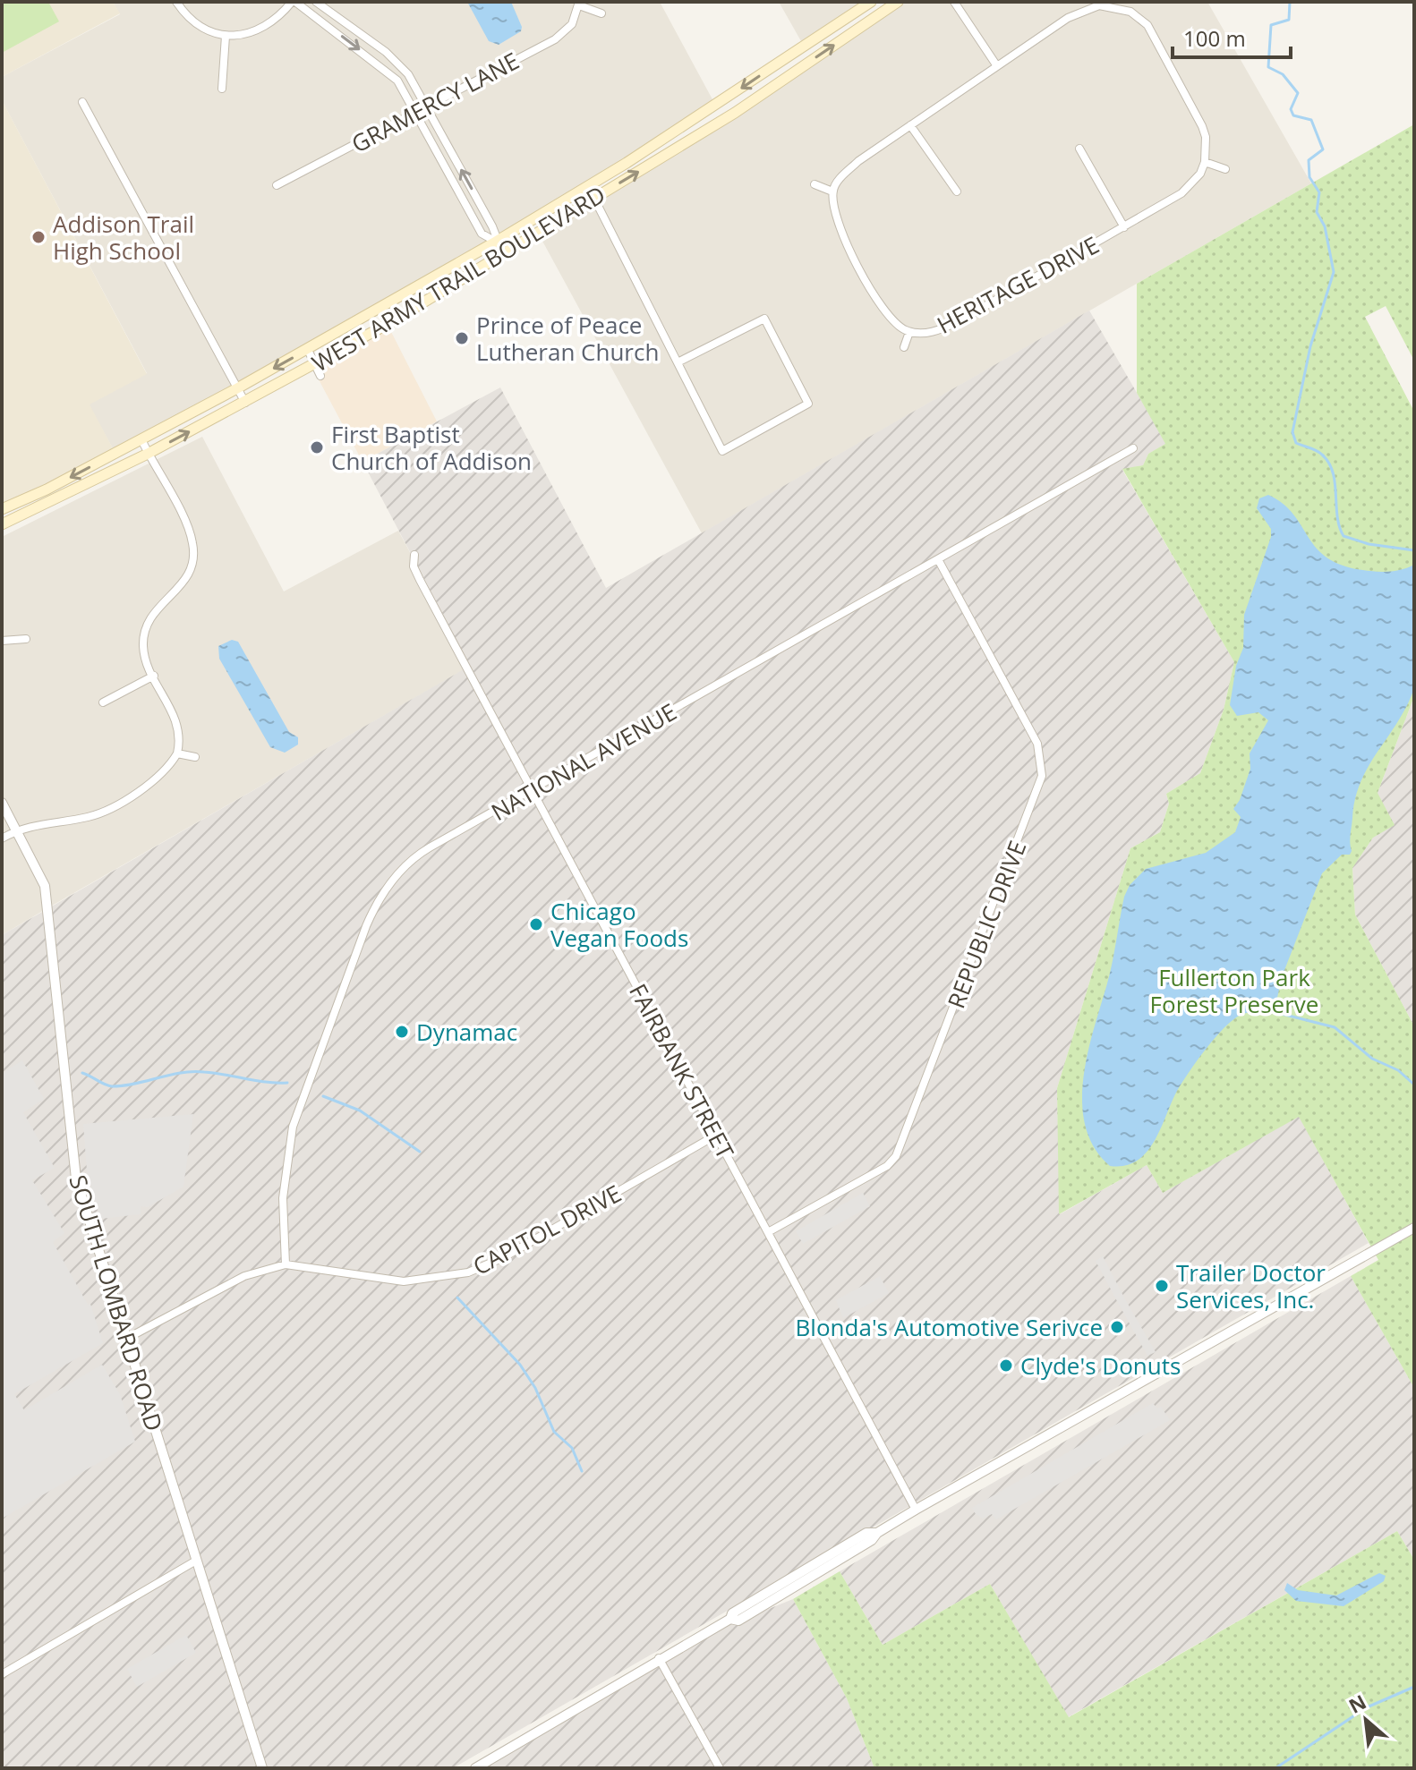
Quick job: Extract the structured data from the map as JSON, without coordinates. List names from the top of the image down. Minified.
{"streets":{"main road":["WEST ARMY TRAIL BOULEVARD"],"street":["GRAMERCY LANE","HERITAGE DRIVE","NATIONAL AVENUE","REPUBLIC DRIVE","FAIRBANK STREET","CAPITOL DRIVE","SOUTH LOMBARD ROAD"]},"crossings":[["NATIONAL AVENUE","REPUBLIC DRIVE"],["NATIONAL AVENUE","FAIRBANK STREET"],["NATIONAL AVENUE","CAPITOL DRIVE"],["REPUBLIC DRIVE","FAIRBANK STREET"],["FAIRBANK STREET","CAPITOL DRIVE"],["CAPITOL DRIVE","SOUTH LOMBARD ROAD"]],"parks":["Fullerton Park Forest Preserve"],"places":["Addison Trail High School","Prince of Peace Lutheran Church","First Baptist Church of Addison","Chicago Vegan Foods","Dynamac","Trailer Doctor Services, Inc.","Blonda's Automotive Serivce","Clyde's Donuts"],"scale_bar":"100 m","north":"top left"}
